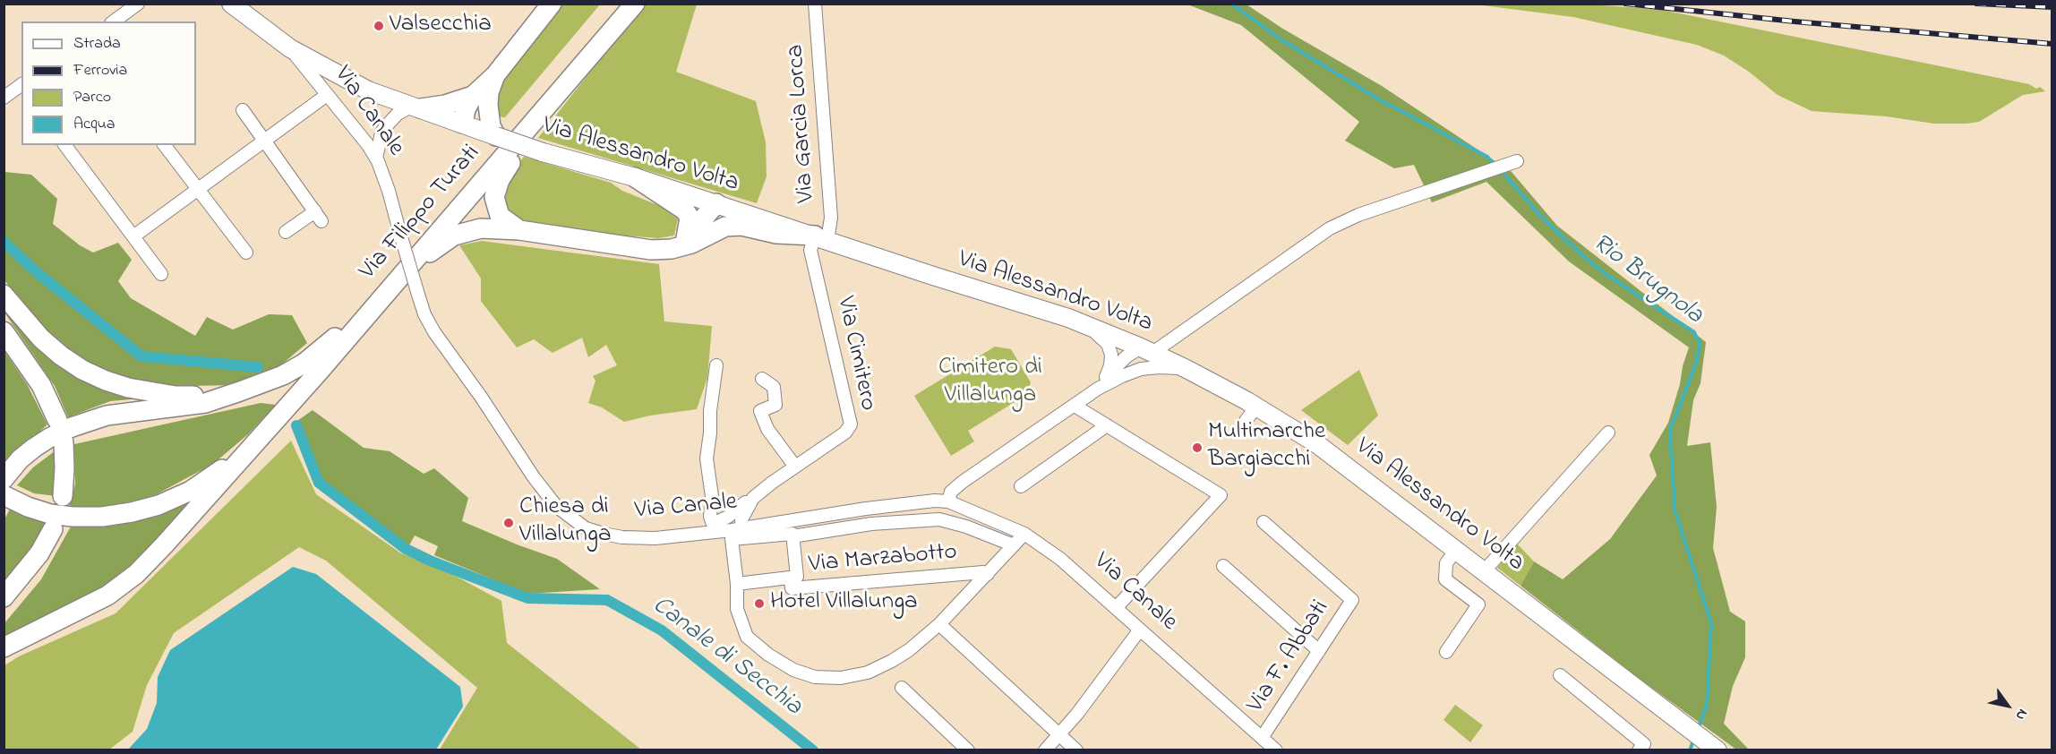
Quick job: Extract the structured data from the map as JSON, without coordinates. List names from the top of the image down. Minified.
{"streets":{"main road":["Via Canale","Via Alessandro Volta","Via Filippo Turati"],"street":["Via Garcia Lorca","Via Cimitero","Via Marzabotto","Via F. Abbati"]},"crossings":[["Via Canale","Via Alessandro Volta"],["Via Canale","Via Cimitero"],["Via Canale","Via F. Abbati"],["Via Garcia Lorca","Via Alessandro Volta"],["Via Garcia Lorca","Via Cimitero"],["Via Alessandro Volta","Via Cimitero"]],"water":["Rio Brugnola","Canale di Secchia"],"parks":["Cimitero di Villalunga"],"places":["Valsecchia","Multimarche Bargiacchi","Chiesa di Villalunga","Hotel Villalunga"],"legend":["Strada","Ferrovia","Parco","Acqua"],"north":"bottom right"}
